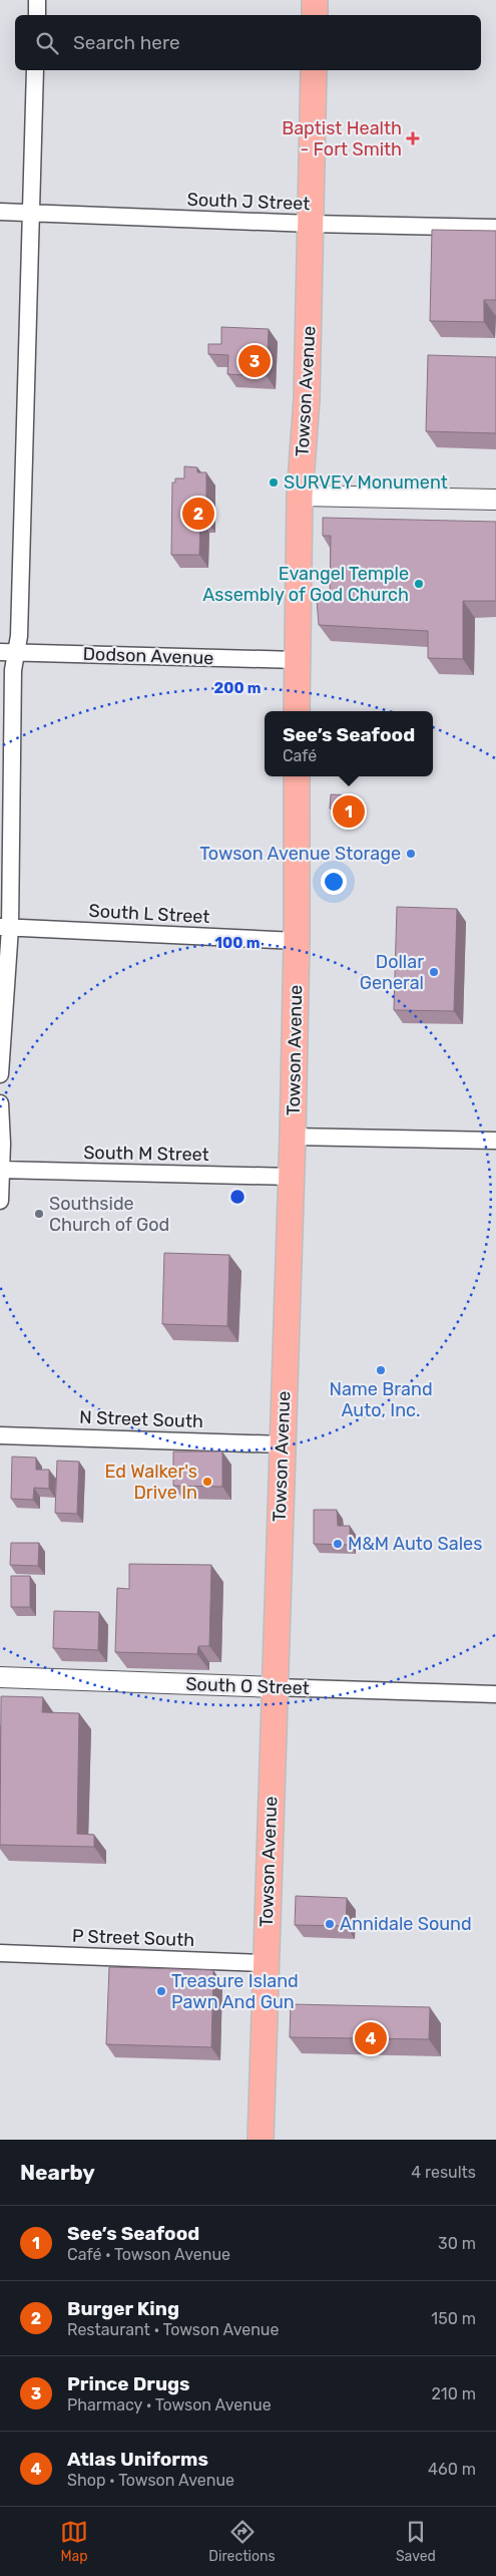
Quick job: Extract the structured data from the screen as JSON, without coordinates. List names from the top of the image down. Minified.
{"streets":{"main road":["Towson Avenue"],"street":["South J Street","Dodson Avenue","South L Street","South M Street","N Street South","South O Street","P Street South"]},"crossings":[["South J Street","Towson Avenue"],["Towson Avenue","Dodson Avenue"],["Towson Avenue","South L Street"],["Towson Avenue","South M Street"],["Towson Avenue","N Street South"],["Towson Avenue","South O Street"],["Towson Avenue","P Street South"]],"places":{"health":["Baptist Health - Fort Smith"],"other":["SURVEY Monument","Evangel Temple Assembly of God Church","Towson Avenue Storage","Dollar General","Southside Church of God","Name Brand Auto, Inc.","Ed Walker's Drive In","M&M Auto Sales","Annidale Sound","Treasure Island Pawn And Gun"]},"page":{"search":"Search here","pins":["3","2","1","4"],"popup":["See’s Seafood","Café"],"heading":["Nearby","4 results"],"list":[{"mark":"1","name":"See’s Seafood","note":"Café · Towson Avenue","value":"30 m"},{"mark":"2","name":"Burger King","note":"Restaurant · Towson Avenue","value":"150 m"},{"mark":"3","name":"Prince Drugs","note":"Pharmacy · Towson Avenue","value":"210 m"},{"mark":"4","name":"Atlas Uniforms","note":"Shop · Towson Avenue","value":"460 m"}],"nav":["Map","Directions","Saved"]},"rings":["200 m","100 m"]}
